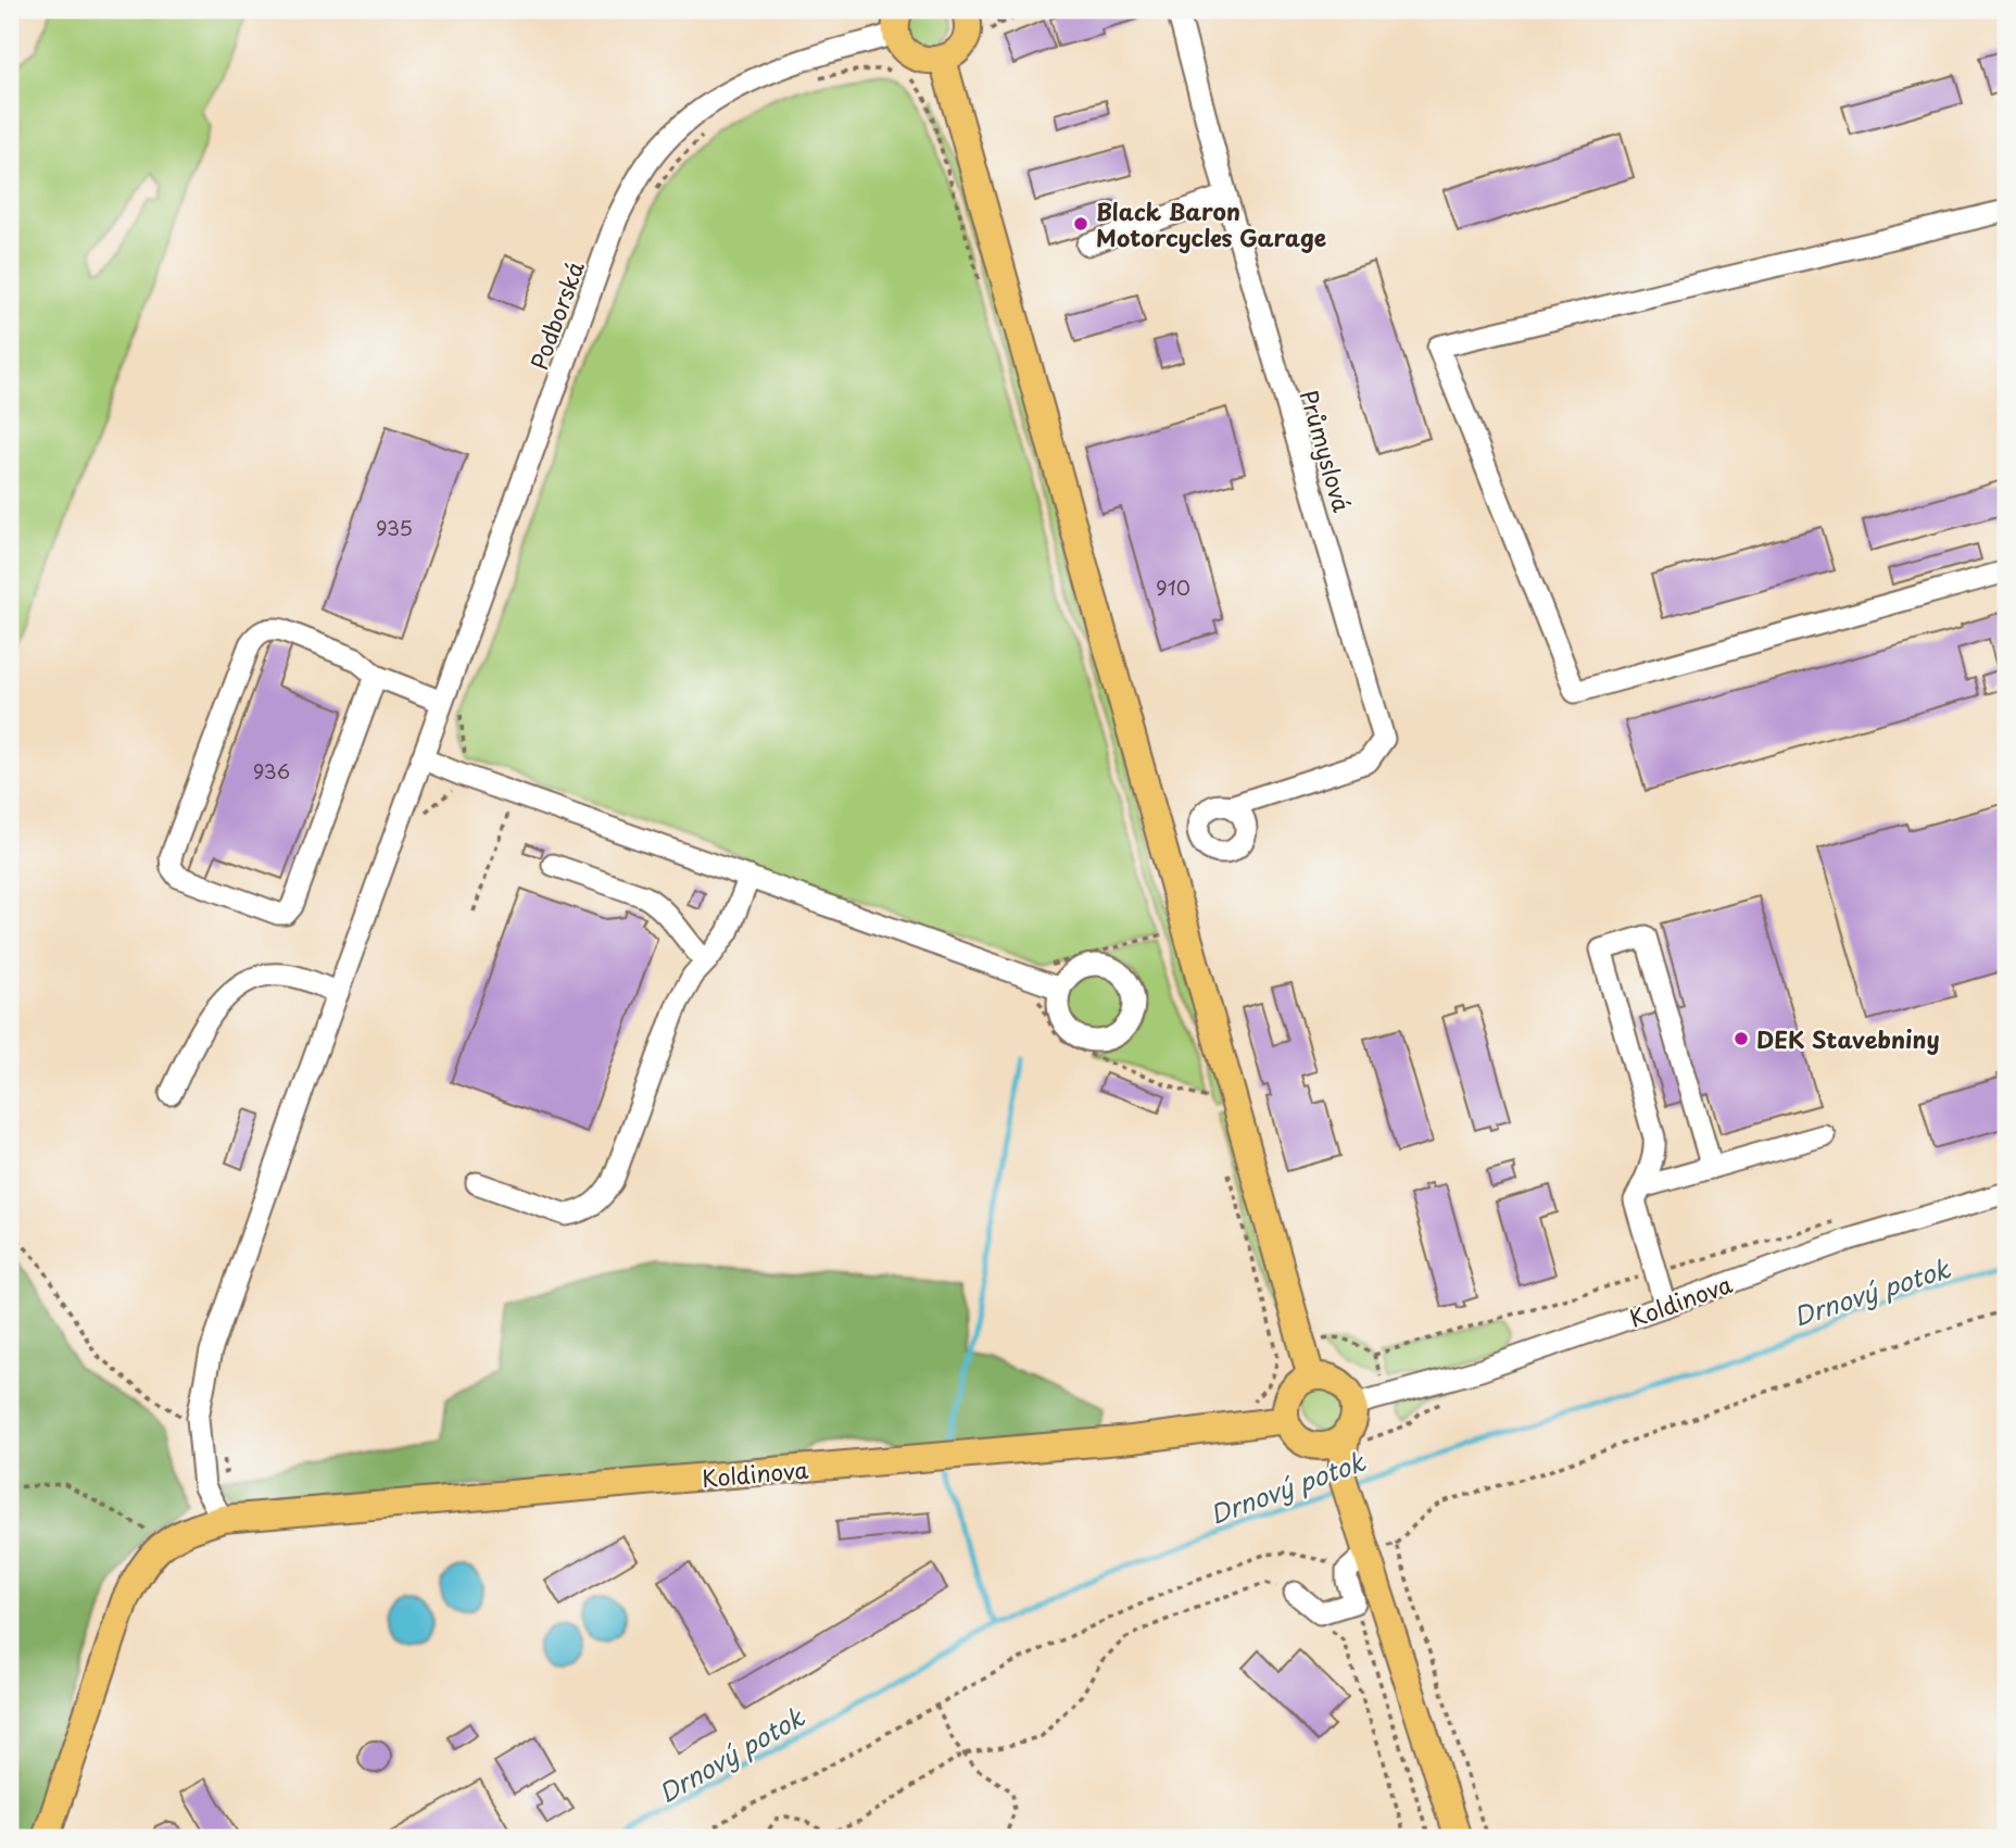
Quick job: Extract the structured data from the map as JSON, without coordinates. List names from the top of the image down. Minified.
{"streets":{"main road":["Koldinova"],"street":["Podborská","Průmyslová"]},"water":["Drnový potok"],"places":["Black Baron Motorcycles Garage","DEK Stavebniny"],"house_numbers":["935","910","936"]}
